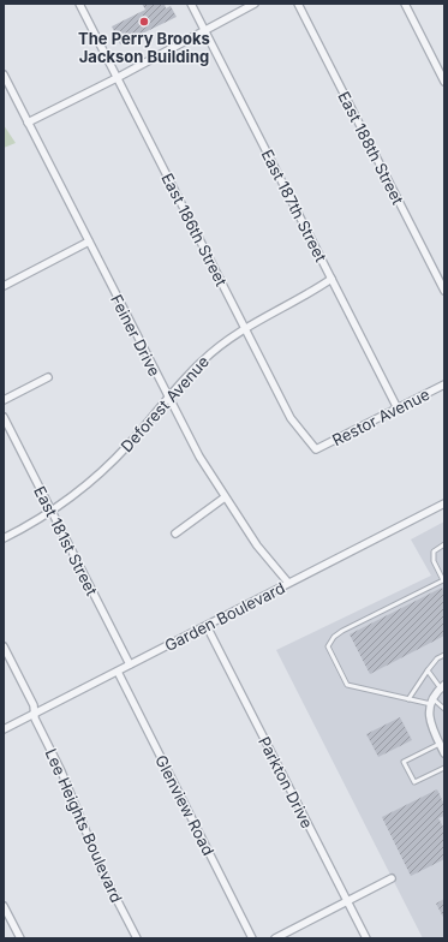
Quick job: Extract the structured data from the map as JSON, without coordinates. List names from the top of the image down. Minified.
{"streets":{"street":["East 188th Street","East 187th Street","East 186th Street","Feiner Drive","Deforest Avenue","Restor Avenue","East 181st Street","Garden Boulevard","Parkton Drive","Glenview Road","Lee Heights Boulevard"]},"crossings":[["East 187th Street","Deforest Avenue"],["East 187th Street","Restor Avenue"],["East 186th Street","Deforest Avenue"],["East 186th Street","Restor Avenue"],["Feiner Drive","Deforest Avenue"],["Feiner Drive","Garden Boulevard"],["Deforest Avenue","East 181st Street"],["East 181st Street","Garden Boulevard"],["Garden Boulevard","Parkton Drive"],["Garden Boulevard","Glenview Road"],["Garden Boulevard","Lee Heights Boulevard"]],"places":["The Perry Brooks Jackson Building"]}
